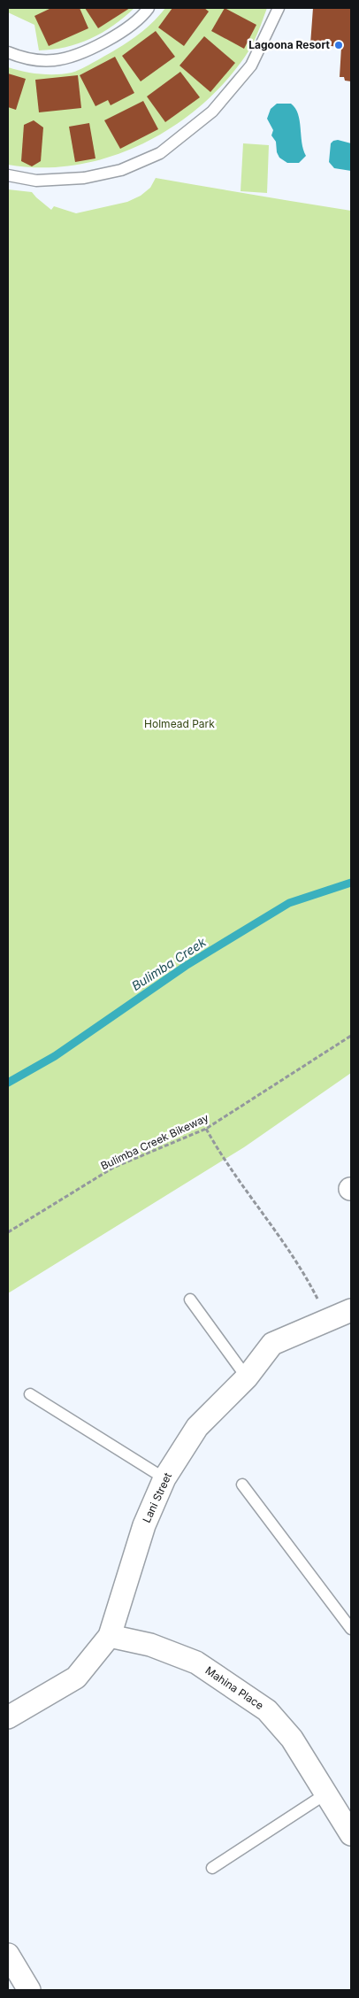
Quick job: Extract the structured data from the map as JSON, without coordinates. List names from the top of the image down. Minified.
{"streets":{"street":["Lani Street","Mahina Place"],"path":["Bulimba Creek Bikeway"]},"crossings":[["Lani Street","Mahina Place"]],"water":["Bulimba Creek"],"parks":["Holmead Park"],"places":["Lagoona Resort"]}
